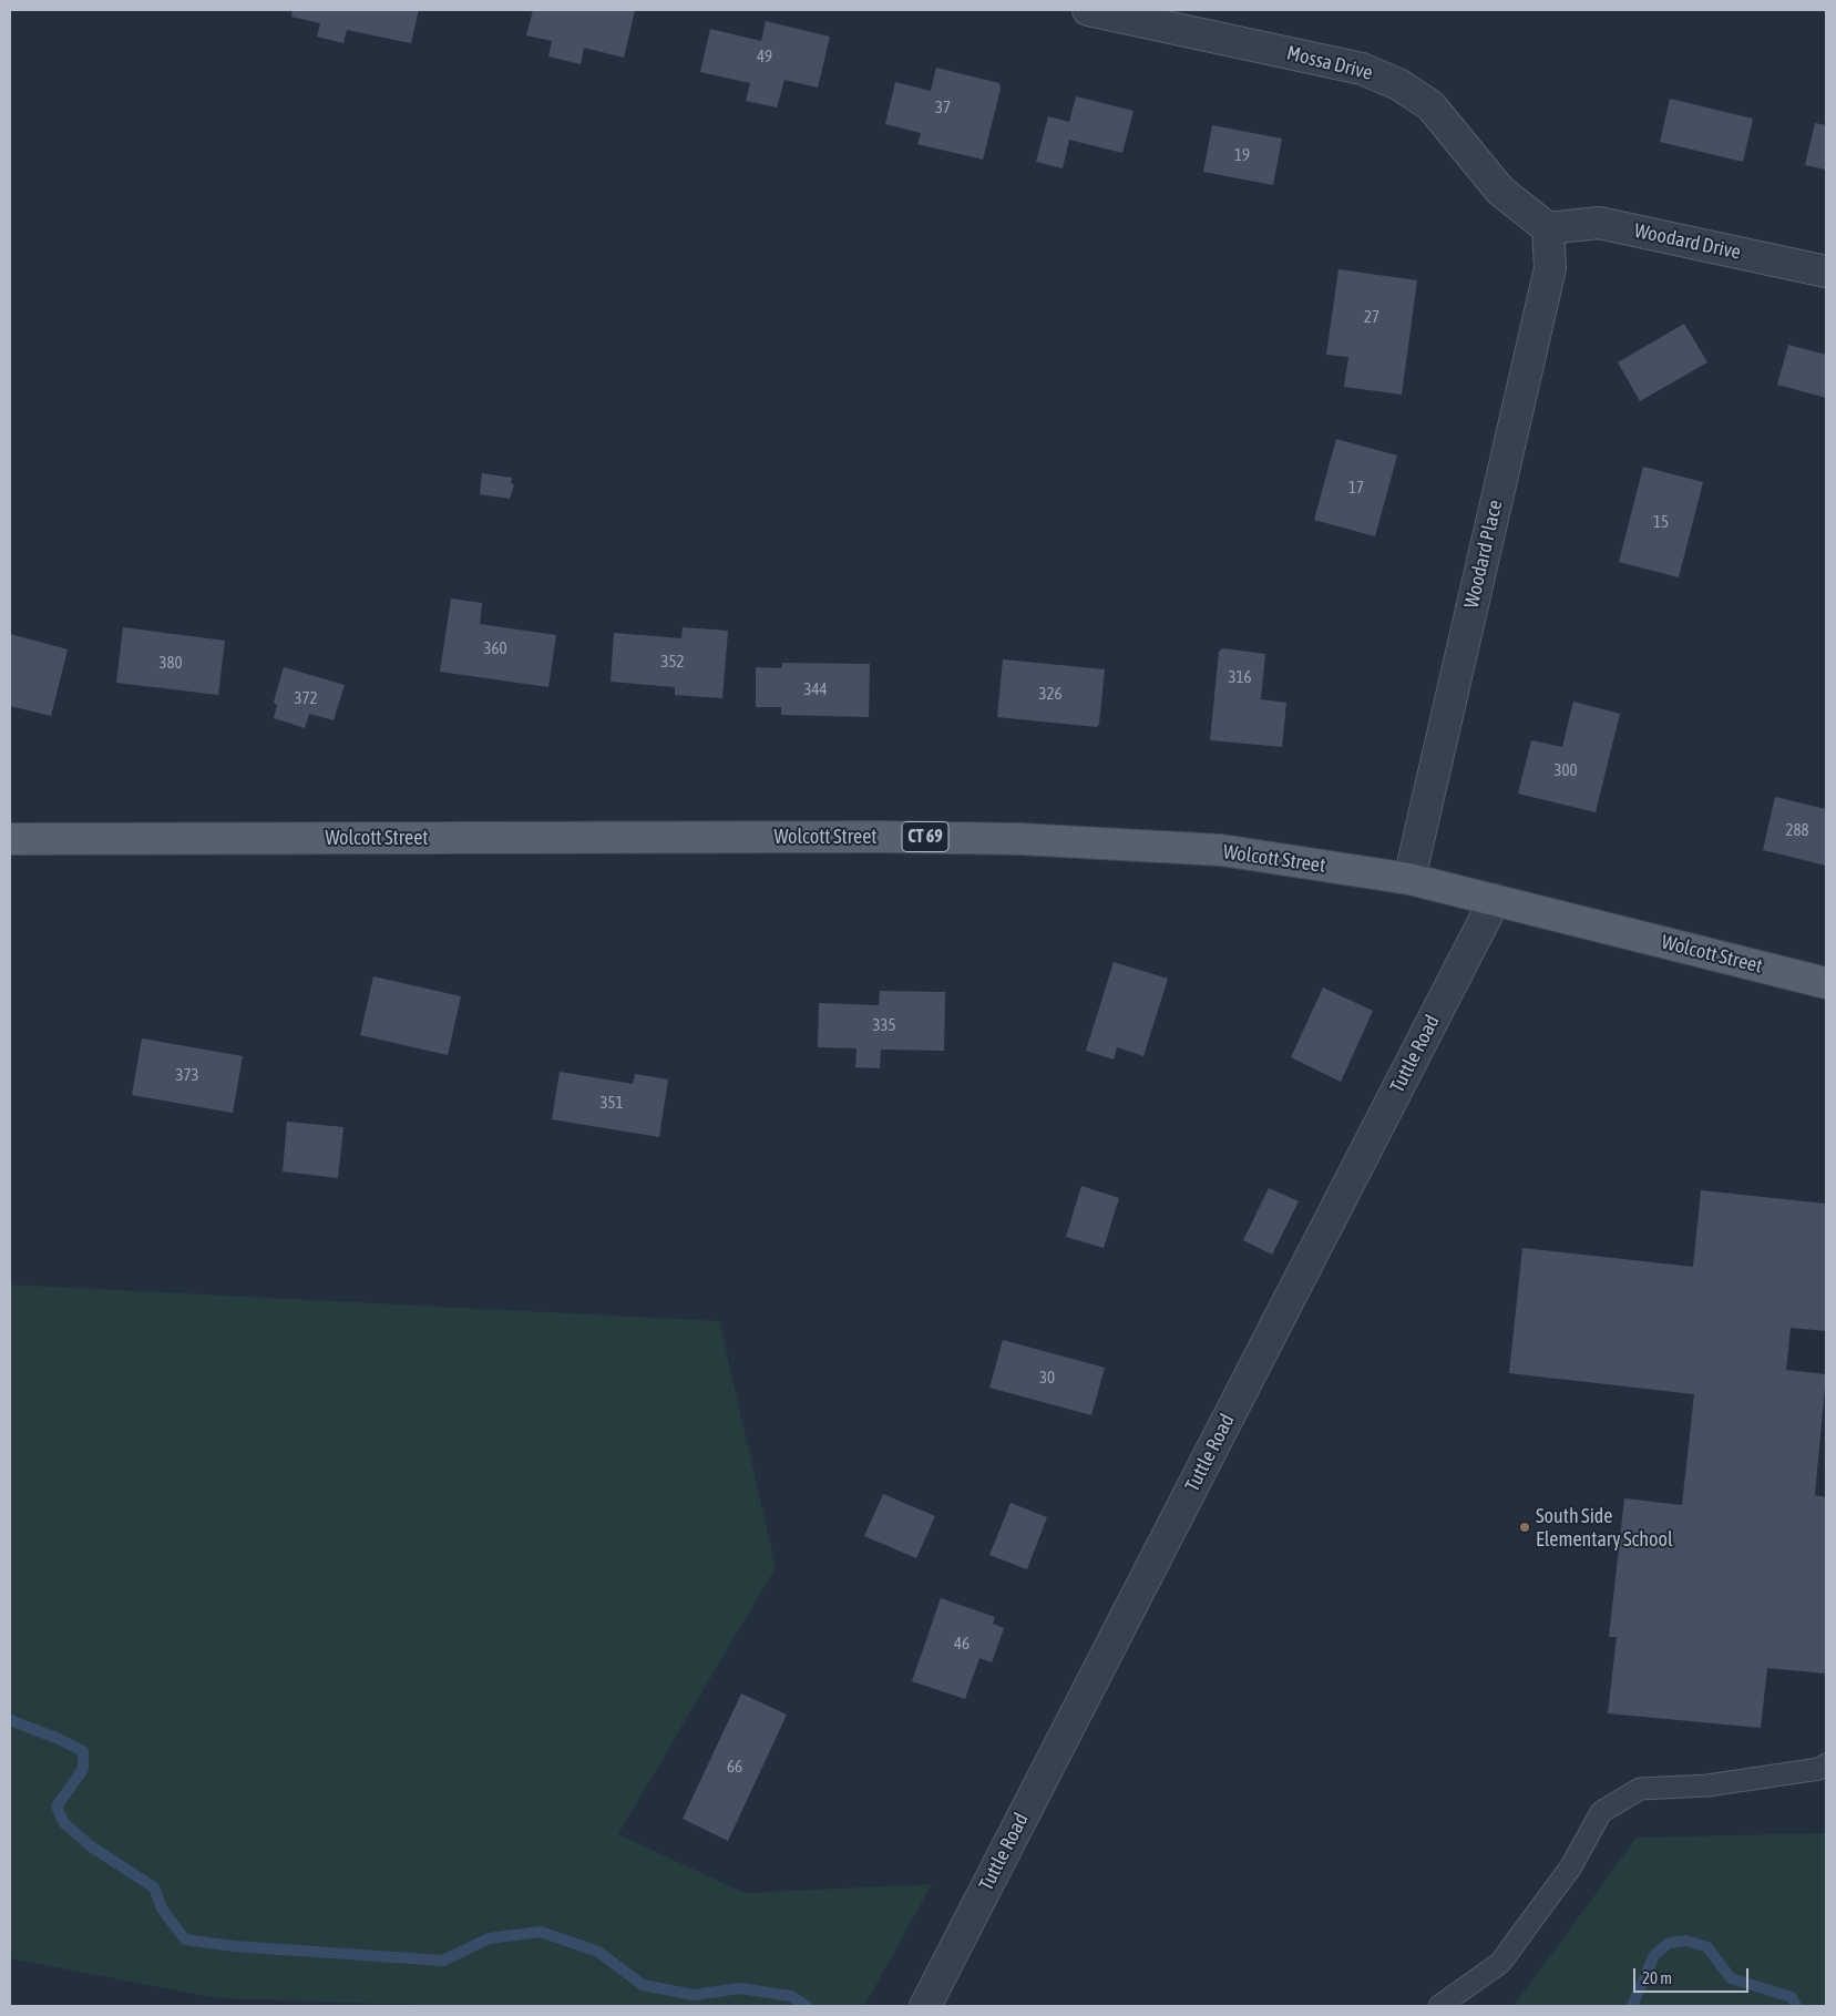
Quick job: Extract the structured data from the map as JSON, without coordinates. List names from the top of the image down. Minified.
{"streets":{"main road":["Wolcott Street","CT 69"],"street":["Mossa Drive","Woodard Drive","Woodard Place","Tuttle Road"]},"crossings":[["Mossa Drive","Woodard Drive"],["Mossa Drive","Woodard Place"],["Woodard Drive","Woodard Place"],["Woodard Place","Wolcott Street"],["Wolcott Street","Tuttle Road"]],"places":["South Side Elementary School"],"house_numbers":["49","37","19","27","17","15","360","352","380","316","344","326","372","300","288","335","373","351","30","46","66"],"scale_bar":"20 m"}
